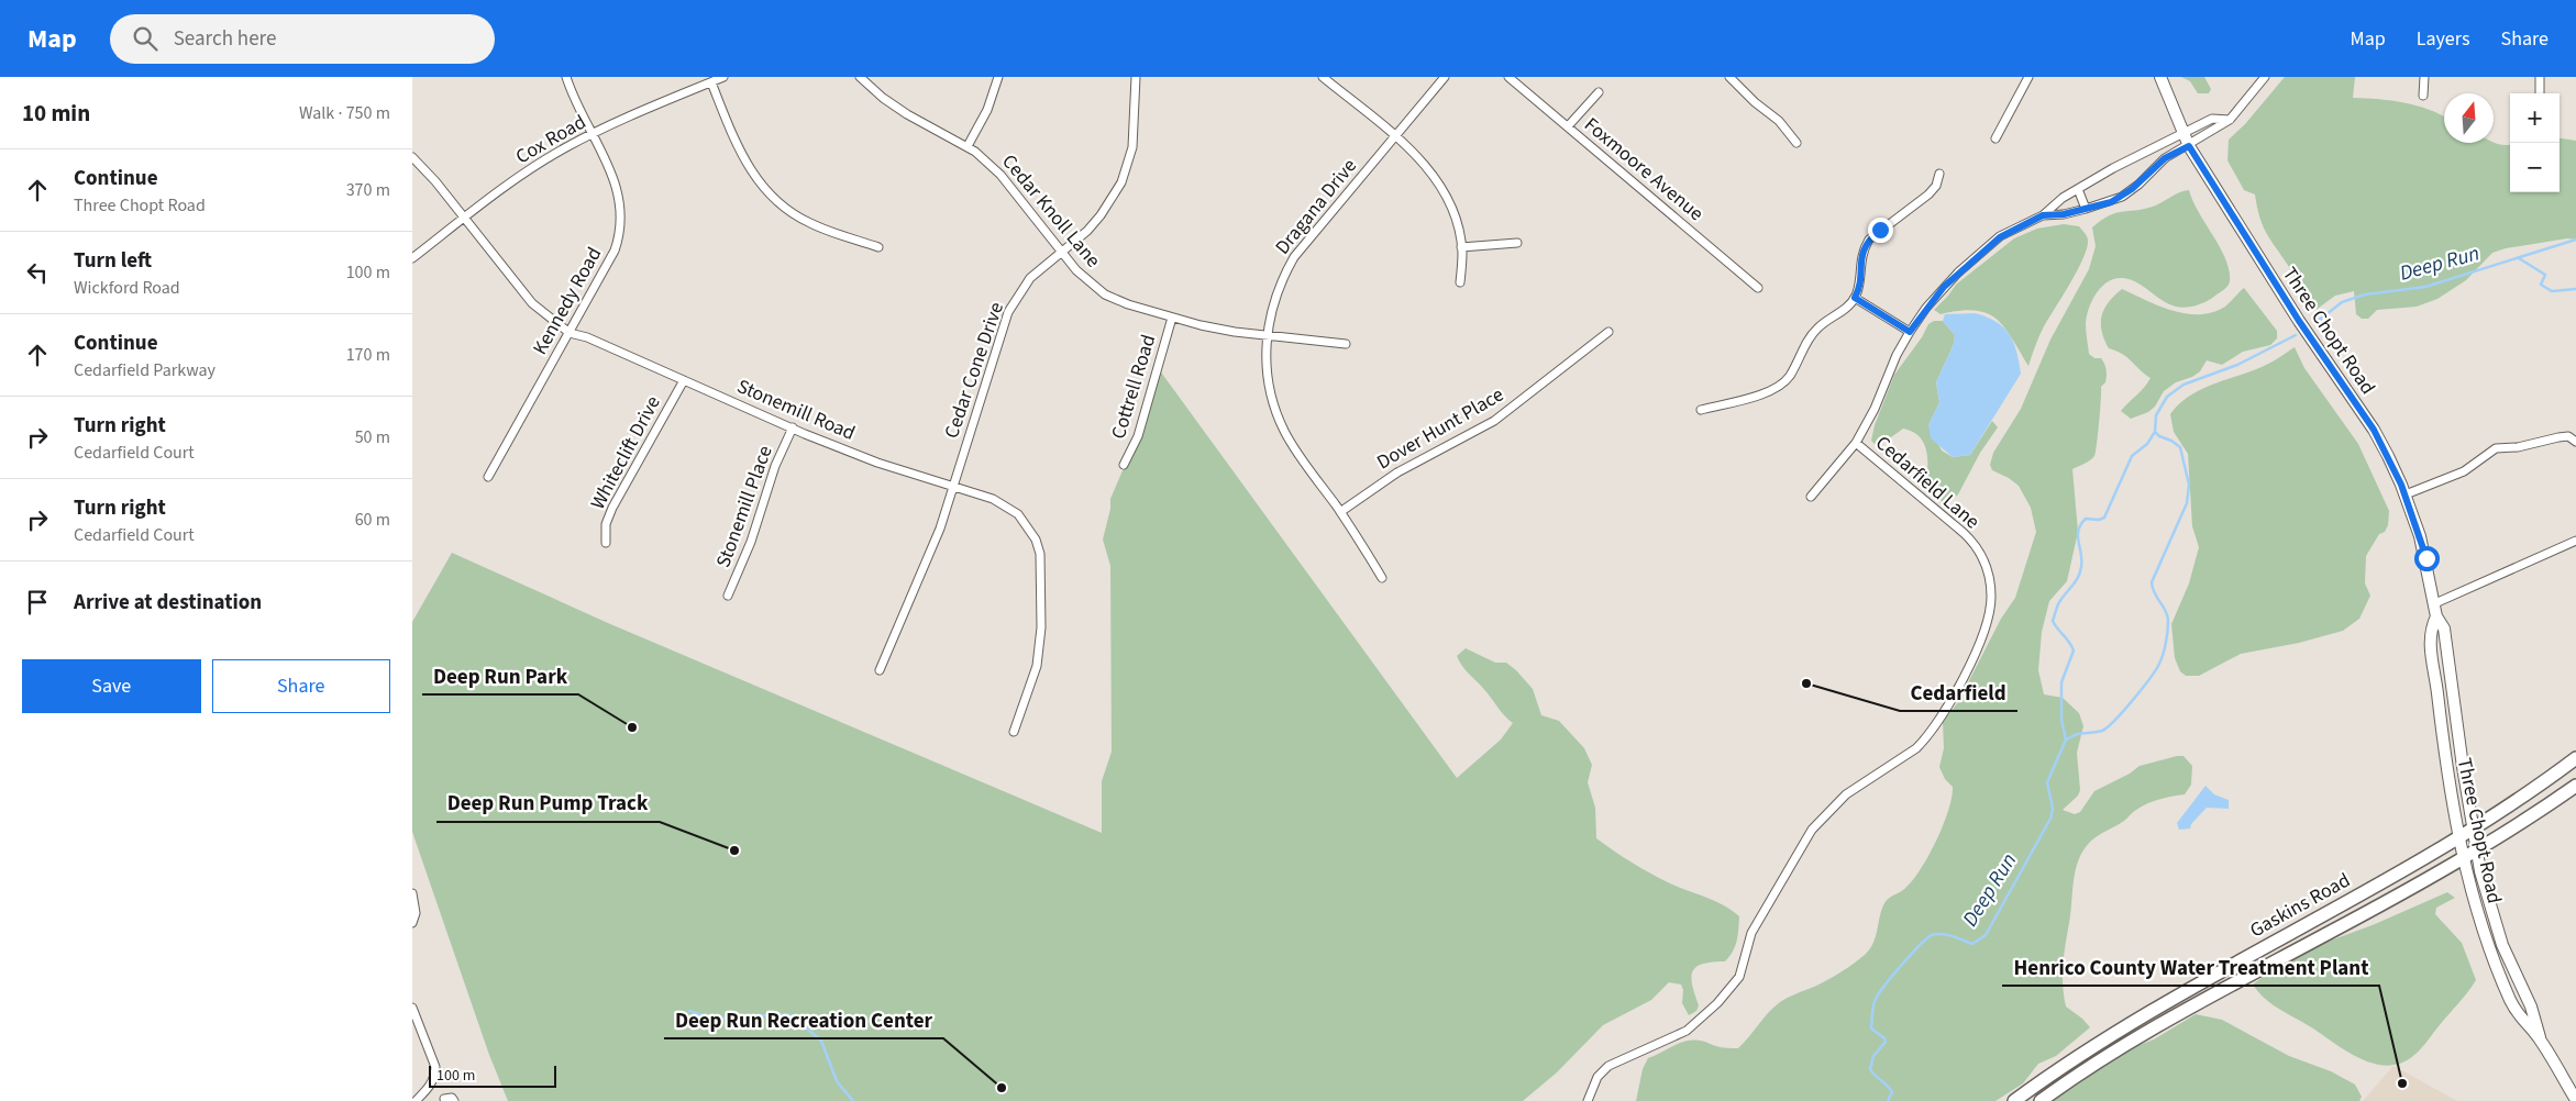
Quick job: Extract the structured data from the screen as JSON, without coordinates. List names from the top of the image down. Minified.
{"streets":{"main road":["Three Chopt Road","Gaskins Road"],"street":["Cox Road","Foxmoore Avenue","Dragana Drive","Cedar Knoll Lane","Kennedy Road","Cedar Cone Drive","Cottrell Road","Stonemill Road","Dover Hunt Place","Whiteclift Drive","Cedarfield Lane","Stonemill Place"]},"crossings":[["Cox Road","Kennedy Road"],["Cox Road","Stonemill Road"],["Dragana Drive","Cedar Knoll Lane"],["Dragana Drive","Dover Hunt Place"],["Cedar Knoll Lane","Cedar Cone Drive"],["Cedar Knoll Lane","Cottrell Road"],["Kennedy Road","Stonemill Road"],["Three Chopt Road","Gaskins Road"],["Cedar Cone Drive","Stonemill Road"],["Stonemill Road","Whiteclift Drive"],["Stonemill Road","Stonemill Place"]],"water":["Deep Run"],"places":["Cedarfield","Deep Run Park","Deep Run Pump Track","Henrico County Water Treatment Plant","Deep Run Recreation Center"],"scale_bar":"100 m","north":"top","page":{"header":"Map","search":"Search here","nav":["Map","Layers","Share"],"heading":["10 min","Walk · 750 m"],"map_buttons":["+","−"],"list":[["Continue","Three Chopt Road","370 m"],["Turn left","Wickford Road","100 m"],["Continue","Cedarfield Parkway","170 m"],["Turn right","Cedarfield Court","50 m"],["Turn right","Cedarfield Court","60 m"],"Arrive at destination"],"buttons":["Save","Share"],"scale":"100 m"}}
